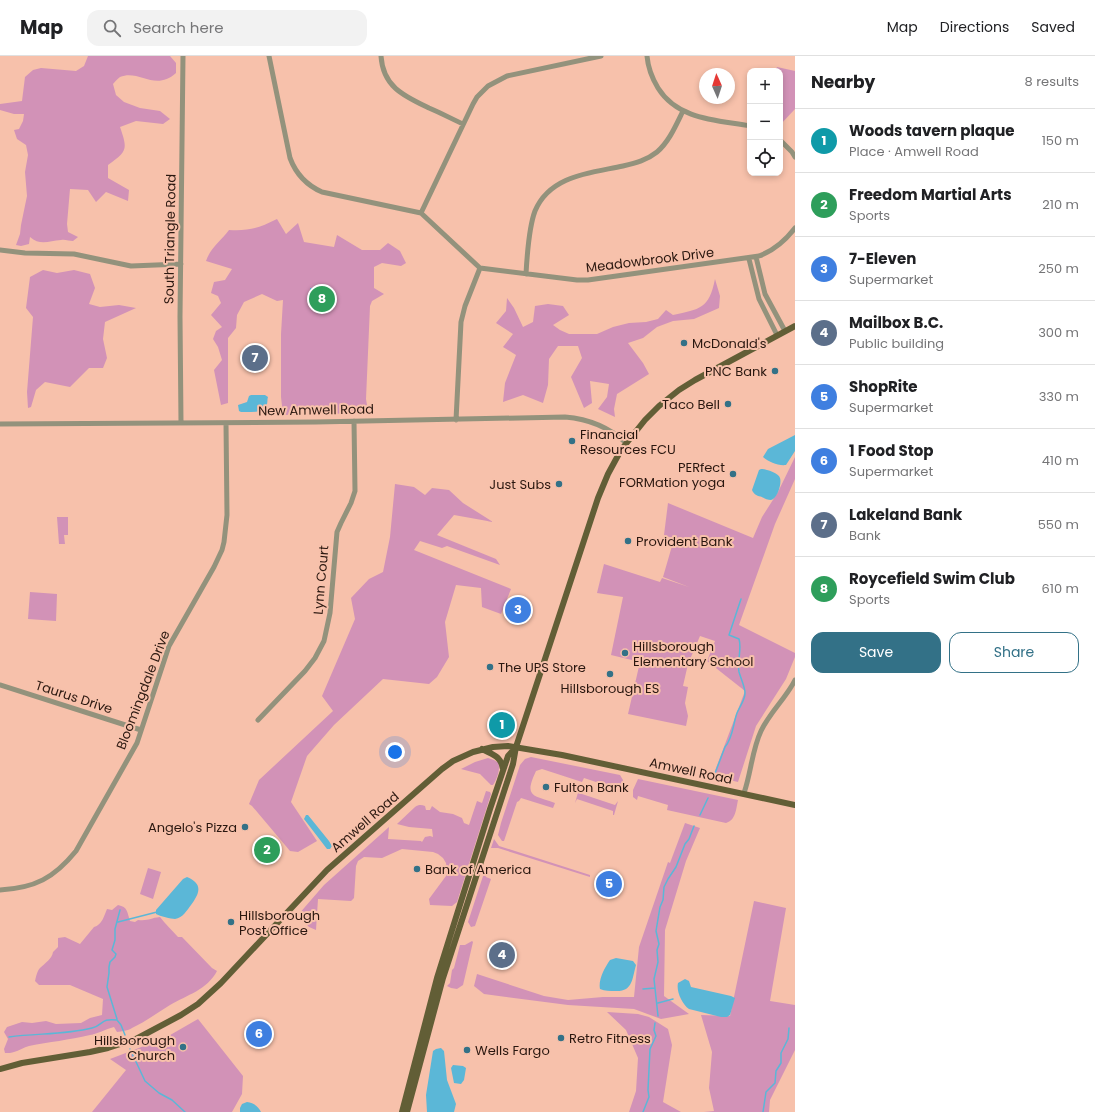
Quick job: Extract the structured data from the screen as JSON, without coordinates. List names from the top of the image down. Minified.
{"streets":{"main road":["Amwell Road"],"street":["South Triangle Road","Meadowbrook Drive","New Amwell Road","Lynn Court","Bloomingdale Drive","Taurus Drive"]},"crossings":[["South Triangle Road","New Amwell Road"],["New Amwell Road","Lynn Court"],["New Amwell Road","Bloomingdale Drive"],["Bloomingdale Drive","Taurus Drive"]],"places":["McDonald's","PNC Bank","Taco Bell","Financial Resources FCU","PERfect FORMation yoga","Just Subs","Provident Bank","Hillsborough Elementary School","The UPS Store","Hillsborough ES","Fulton Bank","Angelo's Pizza","Bank of America","Hillsborough Post Office","Retro Fitness","Hillsborough Church","Wells Fargo"],"north":"top","page":{"header":"Map","search":"Search here","nav":["Map","Directions","Saved"],"heading":["Nearby","8 results"],"map_buttons":["+","−"],"list":[{"mark":"1","name":"Woods tavern plaque","note":"Place · Amwell Road","value":"150 m"},{"mark":"2","name":"Freedom Martial Arts","note":"Sports","value":"210 m"},{"mark":"3","name":"7-Eleven","note":"Supermarket","value":"250 m"},{"mark":"4","name":"Mailbox B.C.","note":"Public building","value":"300 m"},{"mark":"5","name":"ShopRite","note":"Supermarket","value":"330 m"},{"mark":"6","name":"1 Food Stop","note":"Supermarket","value":"410 m"},{"mark":"7","name":"Lakeland Bank","note":"Bank","value":"550 m"},{"mark":"8","name":"Roycefield Swim Club","note":"Sports","value":"610 m"}],"pins":["8","7","3","1","2","5","4","6"],"buttons":["Save","Share"]}}
